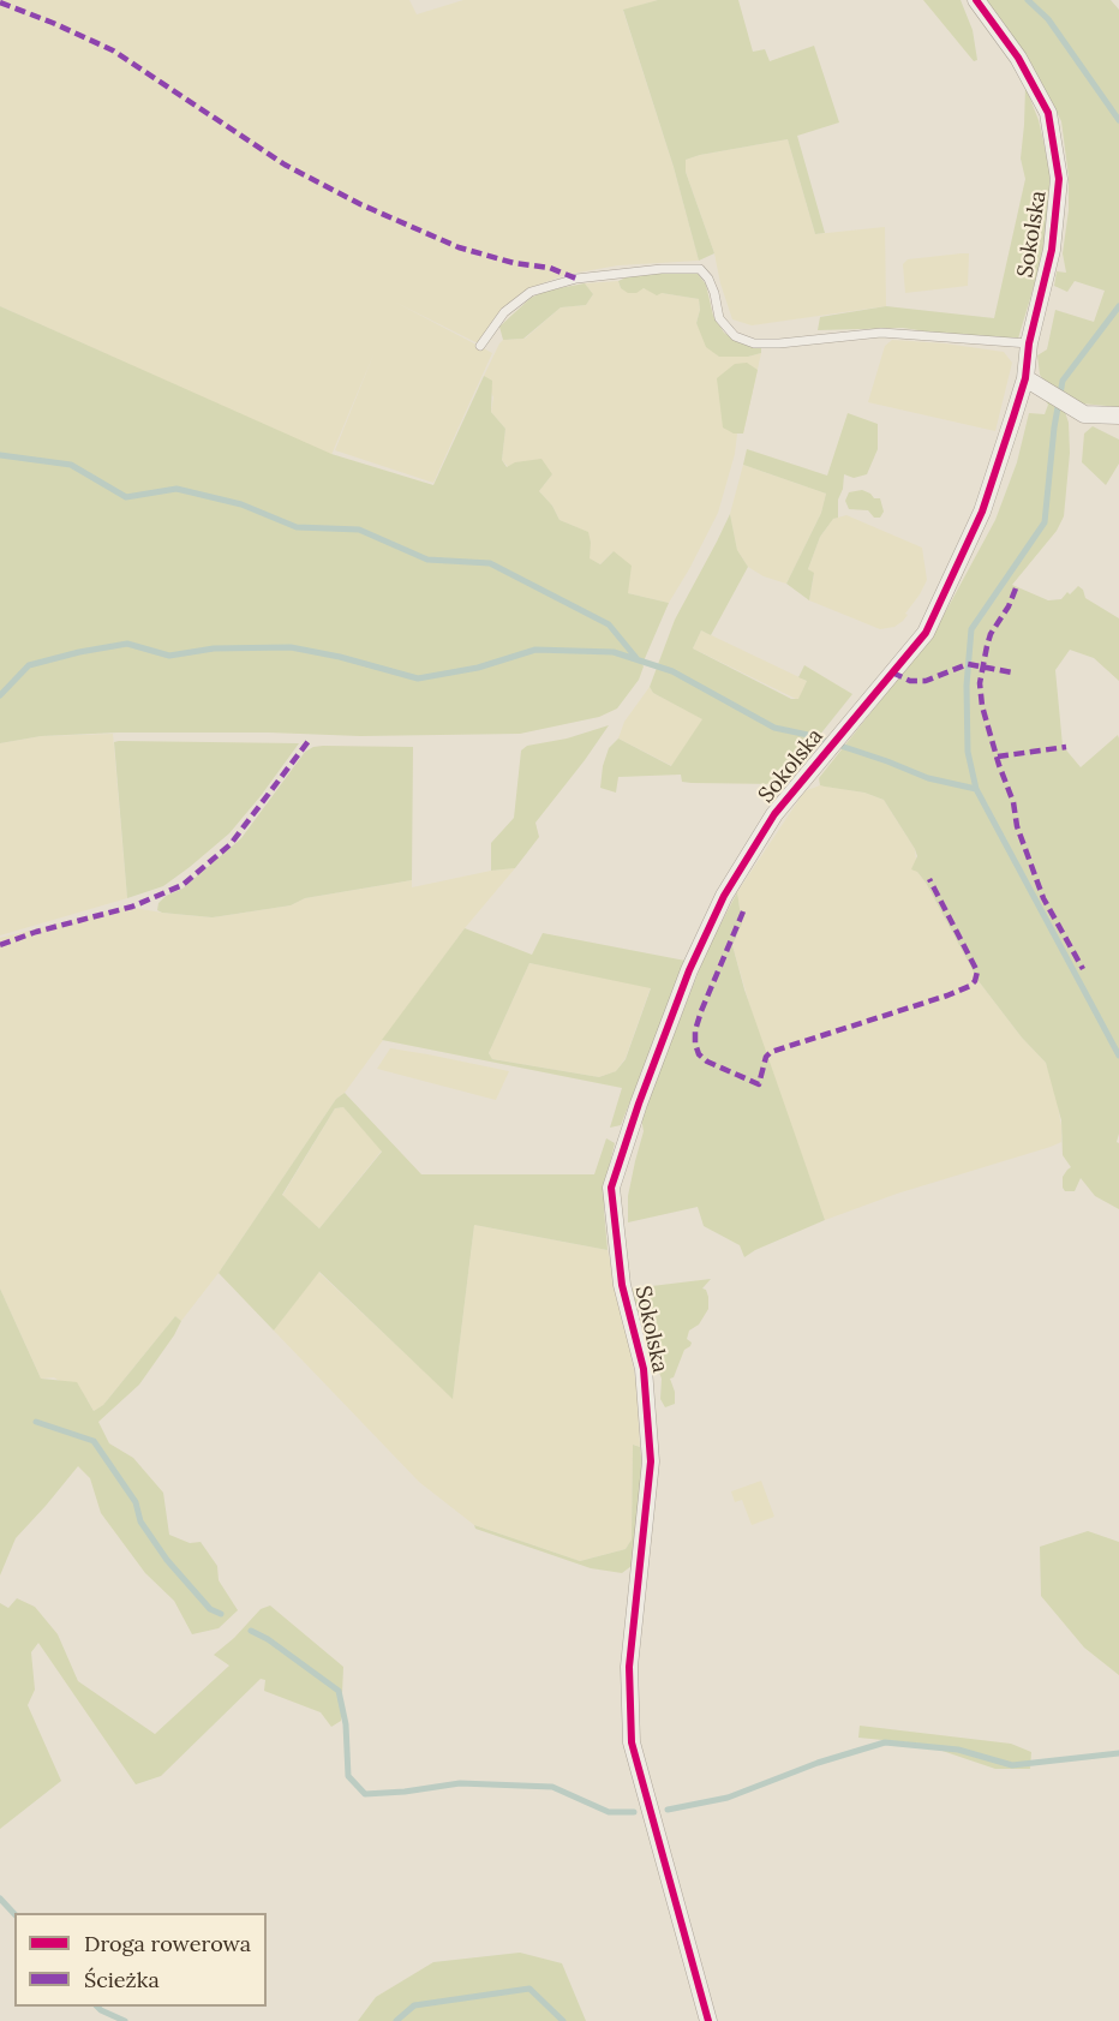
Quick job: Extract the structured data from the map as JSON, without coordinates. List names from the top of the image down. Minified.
{"streets":{"street":["Sokolska"]},"legend":["Droga rowerowa","Ścieżka"]}
